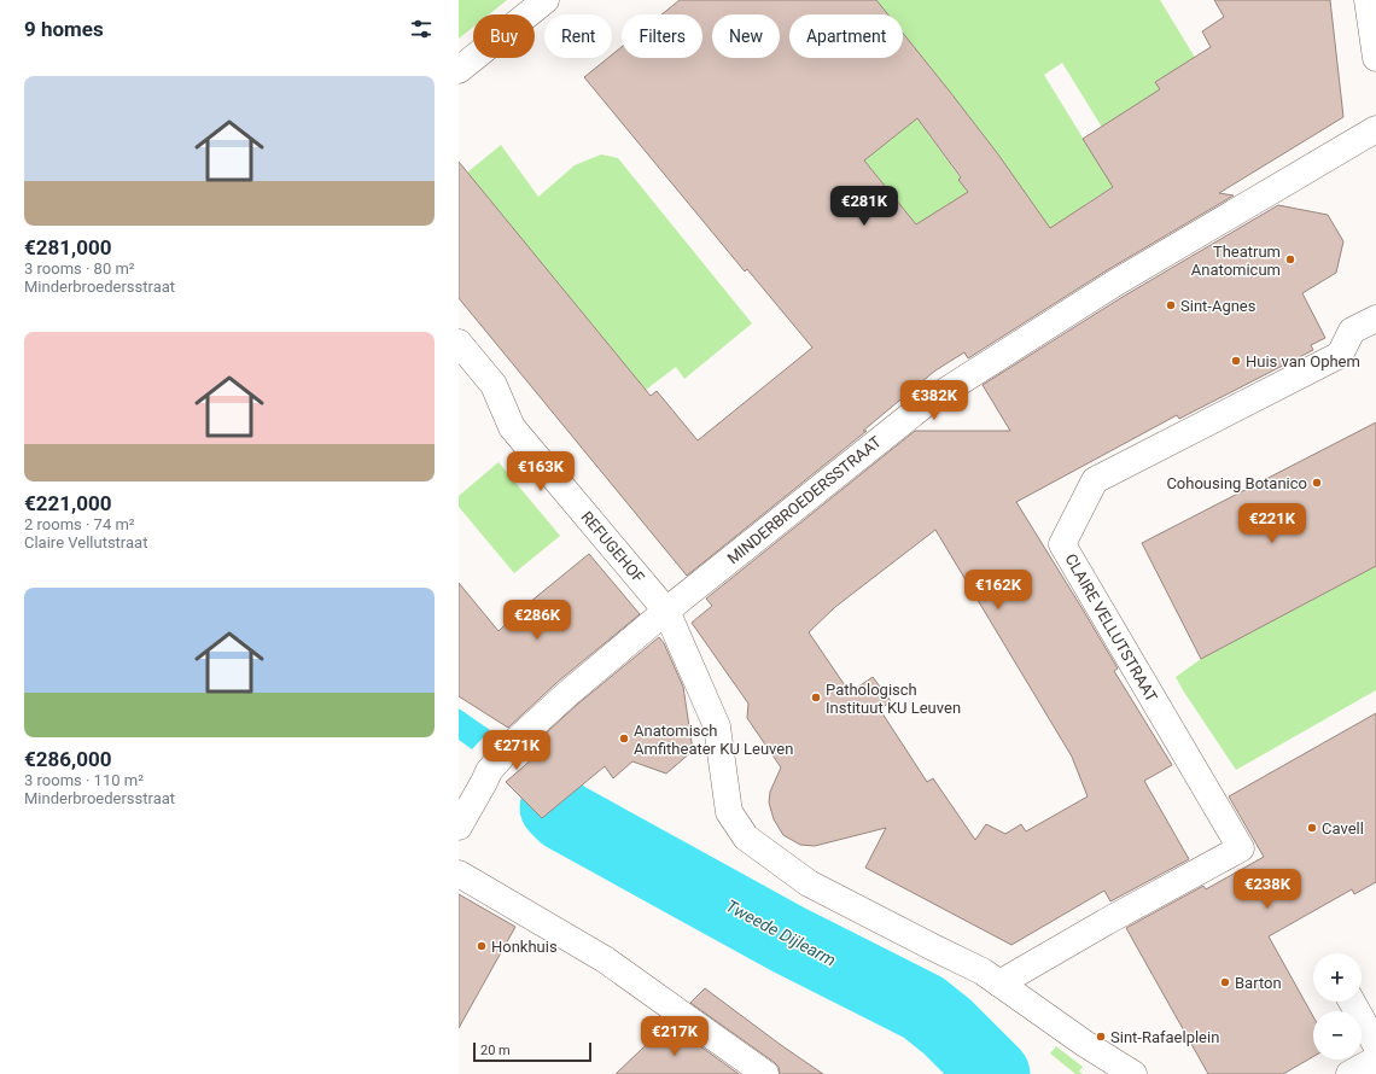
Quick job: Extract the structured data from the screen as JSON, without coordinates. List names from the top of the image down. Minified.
{"streets":{"street":["MINDERBROEDERSSTRAAT","REFUGEHOF","CLAIRE VELLUTSTRAAT"]},"crossings":[["MINDERBROEDERSSTRAAT","REFUGEHOF"],["REFUGEHOF","CLAIRE VELLUTSTRAAT"]],"water":["Tweede Dijlearm"],"places":["Theatrum Anatomicum","Sint-Agnes","Huis van Ophem","Cohousing Botanico","Pathologisch Instituut KU Leuven","Anatomisch Amfitheater KU Leuven","Cavell","Honkhuis","Barton","Sint-Rafaelplein"],"scale_bar":"20 m","page":{"heading":"9 homes","chip":["Buy","Rent","Filters","New","Apartment"],"list":[{"name":"€281,000","note":"3 rooms · 80 m² · Minderbroedersstraat"},{"name":"€221,000","note":"2 rooms · 74 m² · Claire Vellutstraat"},{"name":"€286,000","note":"3 rooms · 110 m² · Minderbroedersstraat"}],"price":["€281K","€382K","€163K","€221K","€162K","€286K","€271K","€238K","€217K"],"map_buttons":["+","−"],"scale":"20 m"}}
